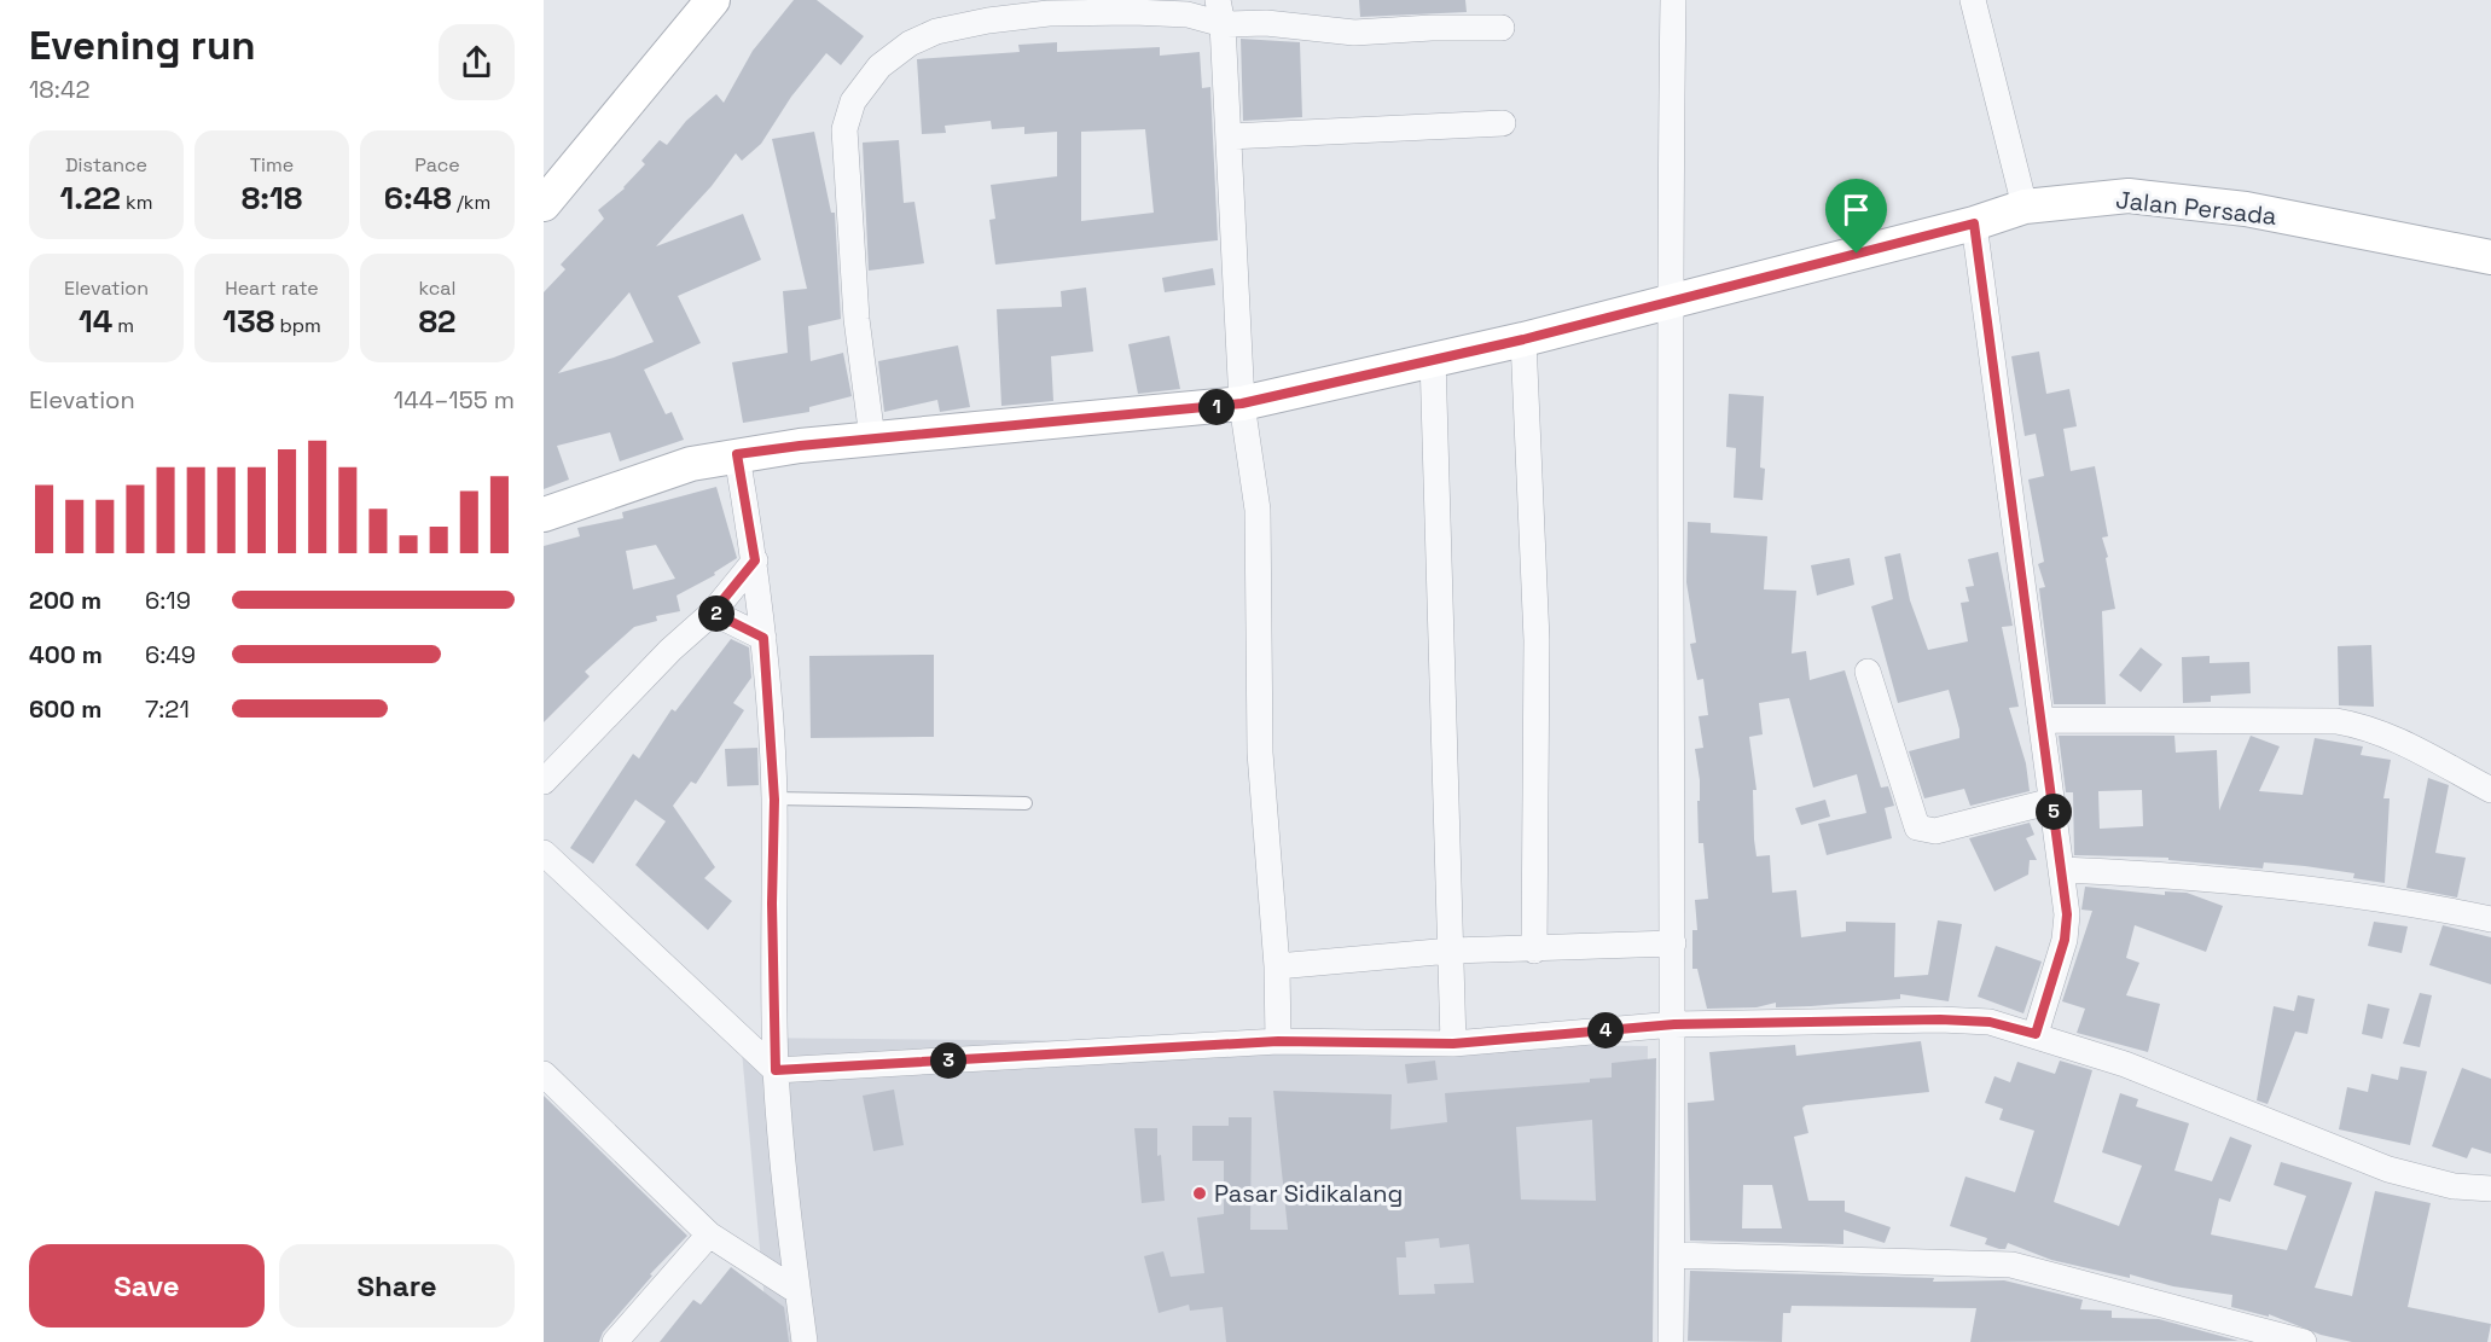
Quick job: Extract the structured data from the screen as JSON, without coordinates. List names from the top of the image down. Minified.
{"streets":{"street":["Jalan Persada"]},"places":["Pasar Sidikalang"],"page":{"heading":["Evening run","18:42"],"stats":[["Distance","1.22 km"],["Time","8:18"],["Pace","6:48 /km"],["Elevation","14 m"],["Heart rate","138 bpm"],["kcal","82"]],"chart":["Elevation","144–155 m"],"pins":["1","2","5","4","3"],"list":[{"name":"200 m","note":"6:19"},{"name":"400 m","note":"6:49"},{"name":"600 m","note":"7:21"}],"buttons":["Save","Share"]}}
